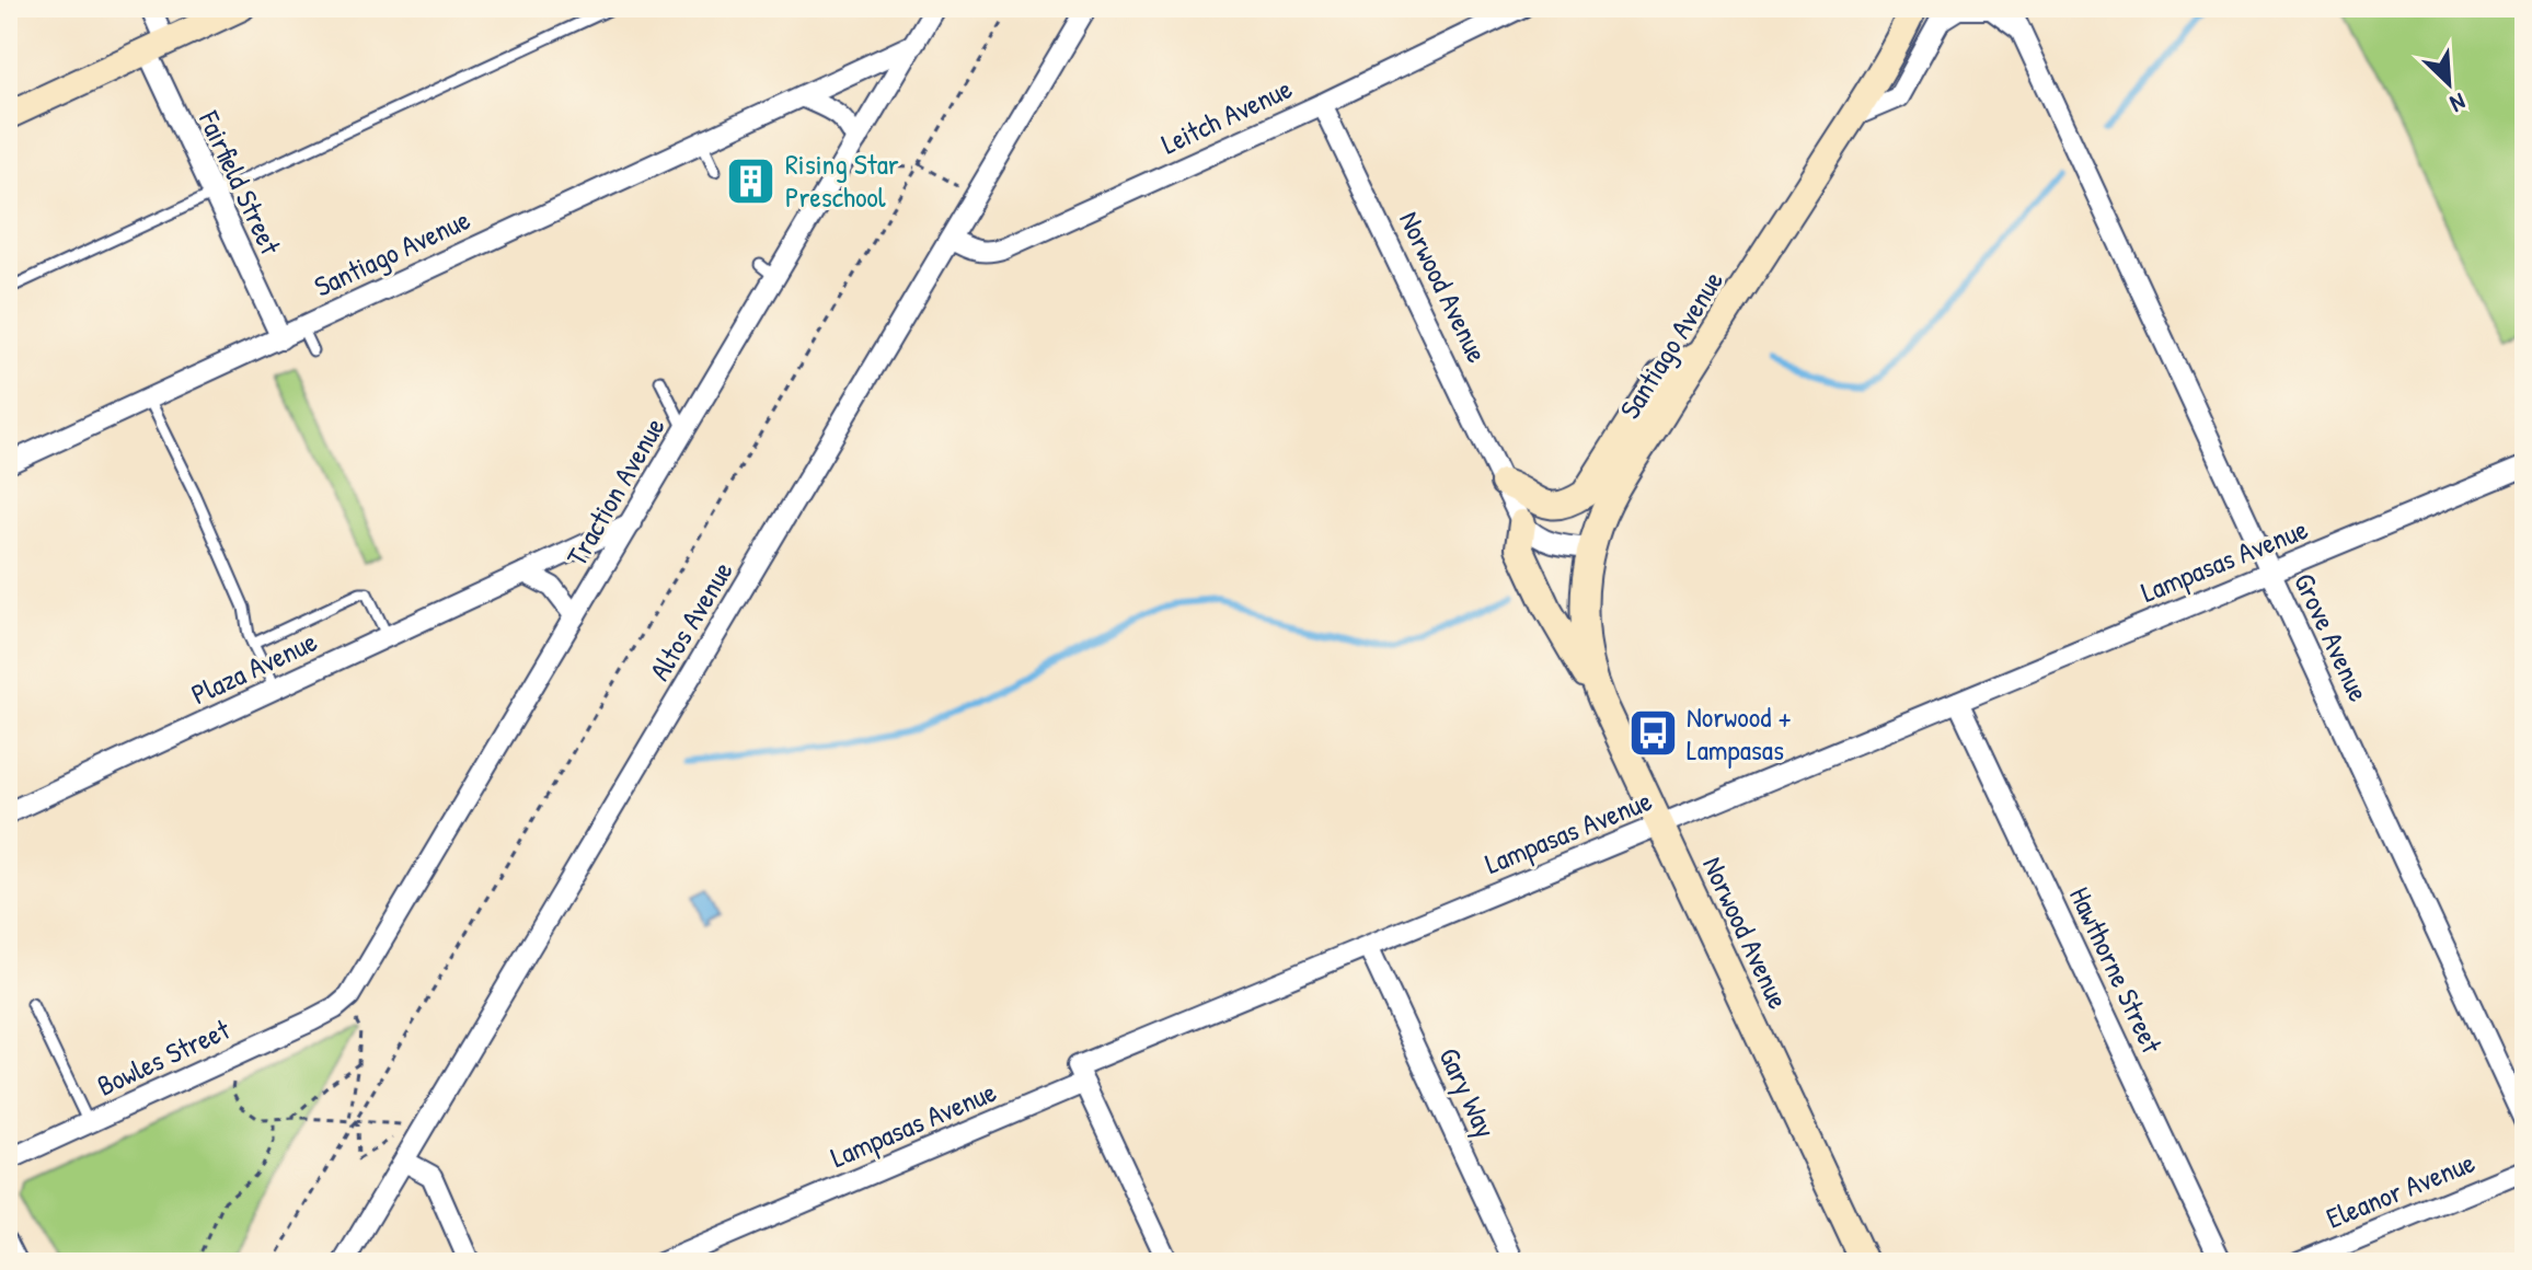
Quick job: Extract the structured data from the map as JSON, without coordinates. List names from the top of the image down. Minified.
{"streets":{"main road":["Santiago Avenue","Norwood Avenue"],"street":["Leitch Avenue","Fairfield Street","Traction Avenue","Lampasas Avenue","Altos Avenue","Grove Avenue","Plaza Avenue","Hawthorne Street","Bowles Street","Gary Way","Eleanor Avenue"]},"crossings":[["Leitch Avenue","Norwood Avenue"],["Leitch Avenue","Altos Avenue"],["Fairfield Street","Santiago Avenue"],["Santiago Avenue","Norwood Avenue"],["Santiago Avenue","Traction Avenue"],["Norwood Avenue","Lampasas Avenue"],["Traction Avenue","Plaza Avenue"],["Traction Avenue","Bowles Street"],["Lampasas Avenue","Grove Avenue"],["Lampasas Avenue","Hawthorne Street"],["Lampasas Avenue","Gary Way"]],"places":{"building":["Rising Star Preschool"],"bus stop":["Norwood + Lampasas"]},"north":"bottom right"}
